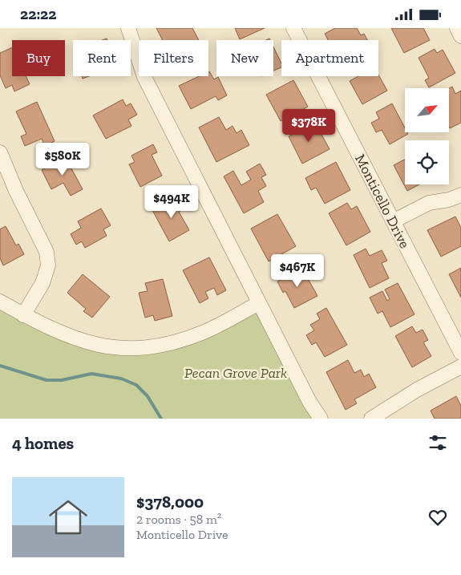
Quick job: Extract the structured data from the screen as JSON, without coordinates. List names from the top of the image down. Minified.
{"streets":{"street":["Monticello Drive"]},"parks":["Pecan Grove Park"],"north":"top right","page":{"status":"22:22","chip":["Buy","Rent","Filters","New","Apartment"],"price":["$378K","$580K","$494K","$467K"],"heading":"4 homes","list":[{"name":"$378,000","note":"2 rooms · 58 m² · Monticello Drive"}]}}
